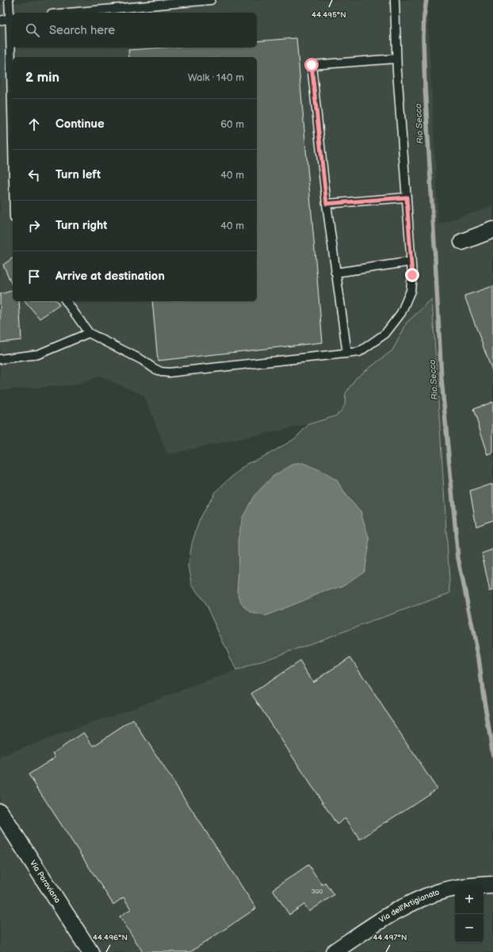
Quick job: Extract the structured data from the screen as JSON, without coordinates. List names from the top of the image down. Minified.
{"streets":{"street":["Via Paraviana","Via dell'Artigianato"]},"water":["Rio Secco"],"house_numbers":["300"],"page":{"search":"Search here","heading":["2 min","Walk · 140 m"],"list":[["Continue","60 m"],["Turn left","40 m"],["Turn right","40 m"],"Arrive at destination"],"map_buttons":["+","−"]},"coordinates":["44.495°N","44.496°N","44.497°N"]}
